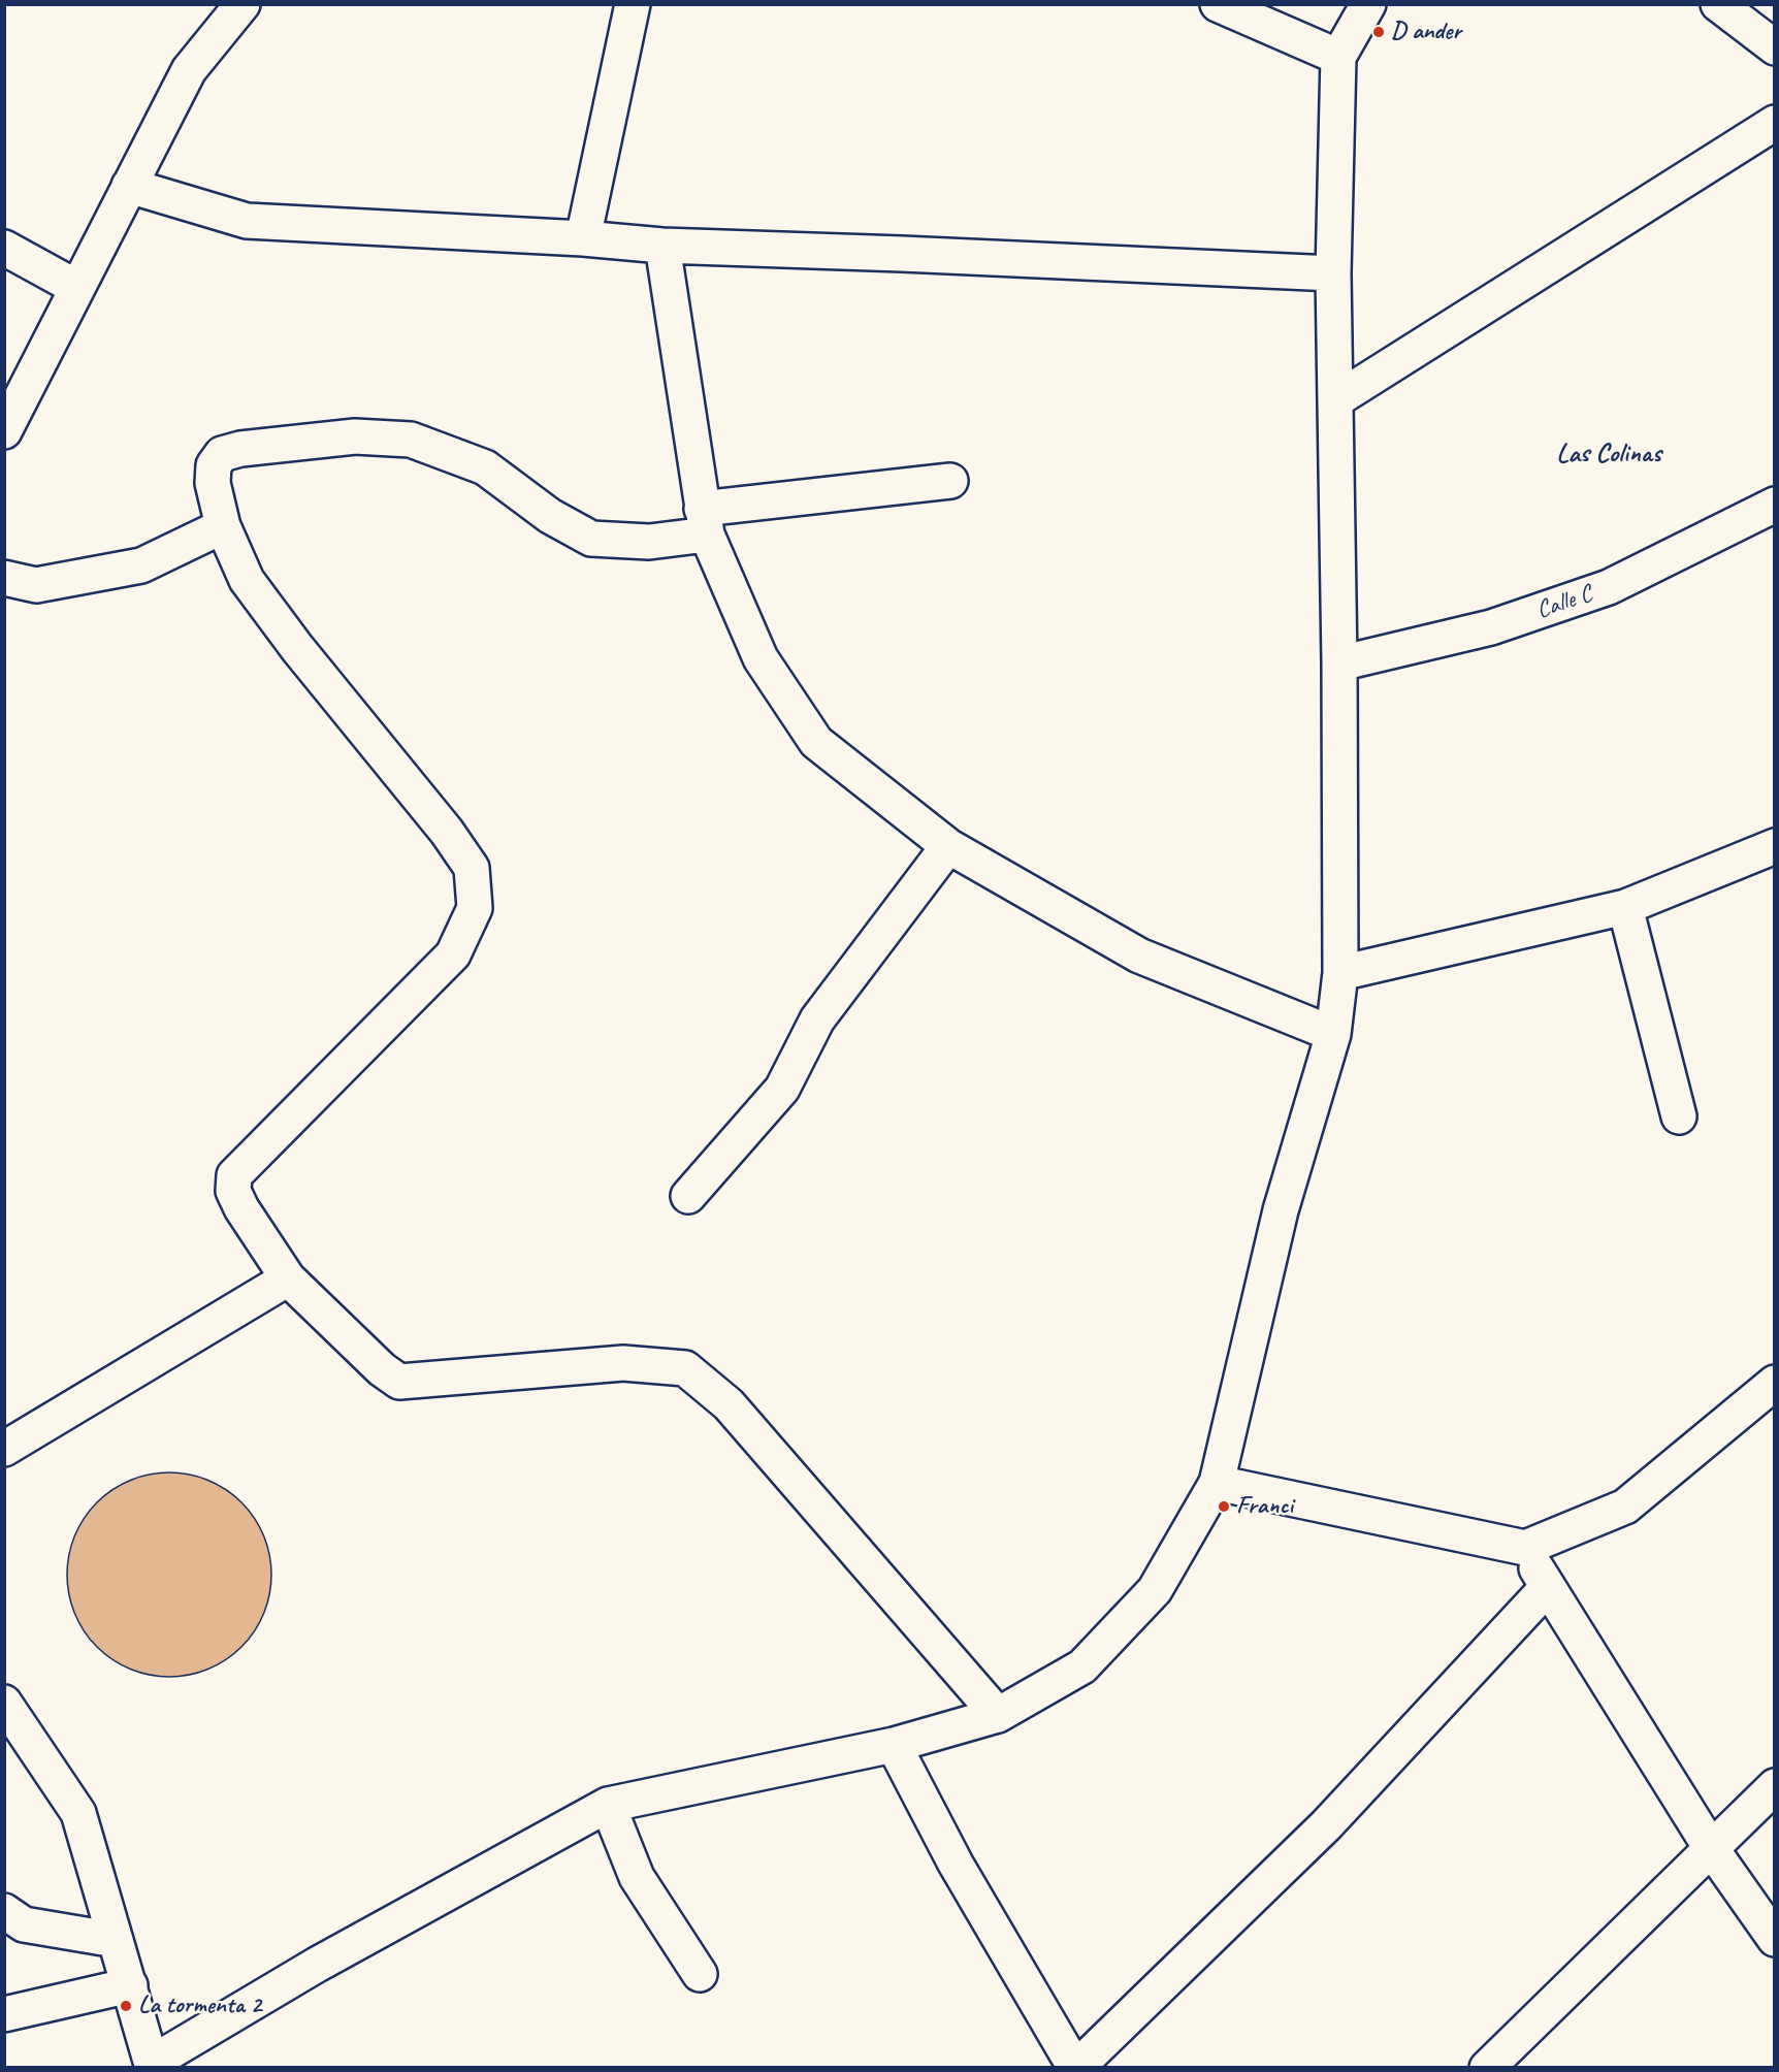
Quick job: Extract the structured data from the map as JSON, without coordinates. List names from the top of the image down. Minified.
{"streets":{"street":["Calle C"]},"districts":["Las Colinas"],"places":["D ander","Franci","La tormenta 2"]}
